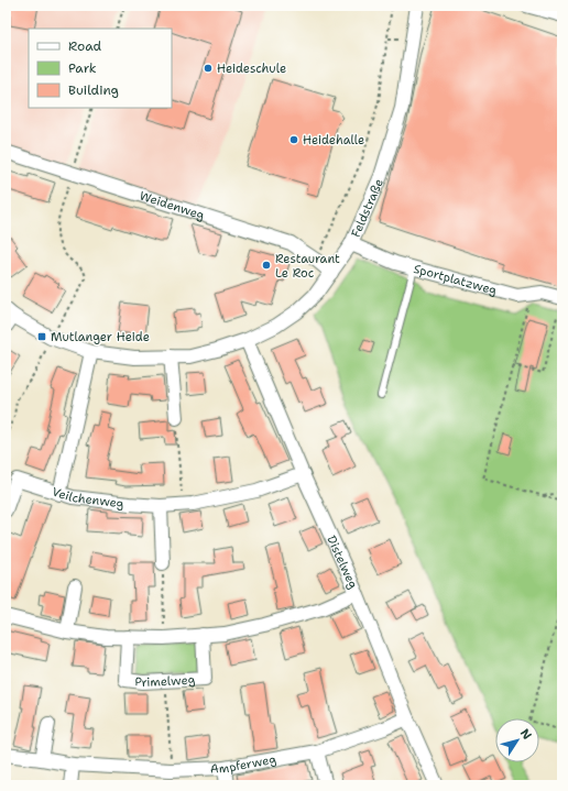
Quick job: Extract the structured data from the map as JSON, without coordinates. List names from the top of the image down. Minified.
{"streets":{"street":["Weidenweg","Feldstraße","Sportplatzweg","Veilchenweg","Distelweg","Primelweg","Ampferweg"]},"crossings":[["Weidenweg","Feldstraße"],["Feldstraße","Sportplatzweg"],["Feldstraße","Distelweg"],["Veilchenweg","Distelweg"],["Distelweg","Ampferweg"]],"places":{"other":["Heideschule","Heidehalle","Restaurant Le Roc"],"transit":["Mutlanger Heide"]},"legend":["Road","Park","Building"],"north":"top right"}
